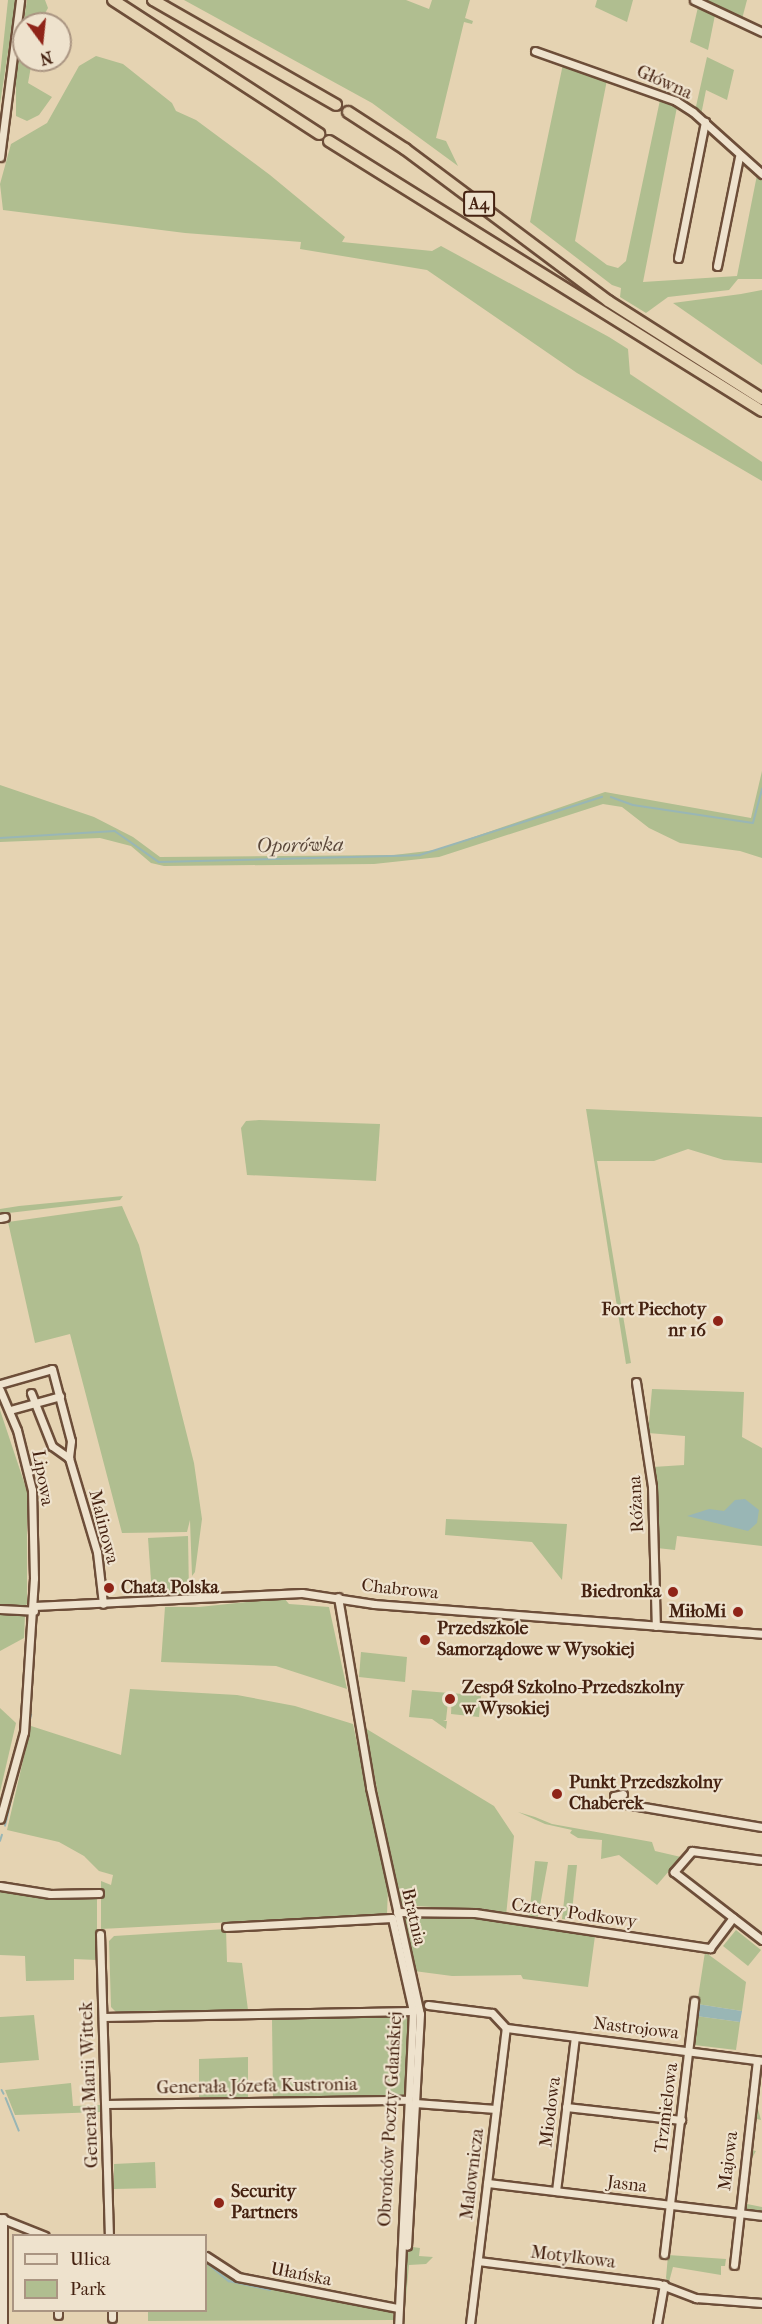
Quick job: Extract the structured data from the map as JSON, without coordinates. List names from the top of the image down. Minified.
{"streets":{"highway":["A4"],"street":["Główna","Lipowa","Różana","Malinowa","Chabrowa","Cztery Podkowy","Bratnia","Nastrojowa","Generał Marii Wittek","Generała Józefa Kustronia","Trzmielowa","Miodowa","Obrońców Poczty Gdańskiej","Majowa","Malownicza","Jasna","Motylkowa","Ułańska"]},"crossings":[["Lipowa","Chabrowa"],["Różana","Chabrowa"],["Malinowa","Chabrowa"],["Chabrowa","Bratnia"],["Cztery Podkowy","Bratnia"],["Cztery Podkowy","Obrońców Poczty Gdańskiej"],["Bratnia","Generała Józefa Kustronia"],["Bratnia","Obrońców Poczty Gdańskiej"],["Nastrojowa","Trzmielowa"],["Nastrojowa","Miodowa"],["Nastrojowa","Majowa"],["Nastrojowa","Malownicza"],["Generał Marii Wittek","Generała Józefa Kustronia"],["Generała Józefa Kustronia","Obrońców Poczty Gdańskiej"],["Generała Józefa Kustronia","Malownicza"],["Trzmielowa","Jasna"],["Miodowa","Jasna"],["Obrońców Poczty Gdańskiej","Ułańska"],["Majowa","Jasna"],["Malownicza","Jasna"],["Malownicza","Motylkowa"]],"water":["Oporówka"],"places":["Fort Piechoty nr 16","Chata Polska","Biedronka","MiłoMi","Przedszkole Samorządowe w Wysokiej","Zespół Szkolno-Przedszkolny w Wysokiej","Punkt Przedszkolny Chaberek","Security Partners"],"legend":["Ulica","Park"],"north":"bottom"}
